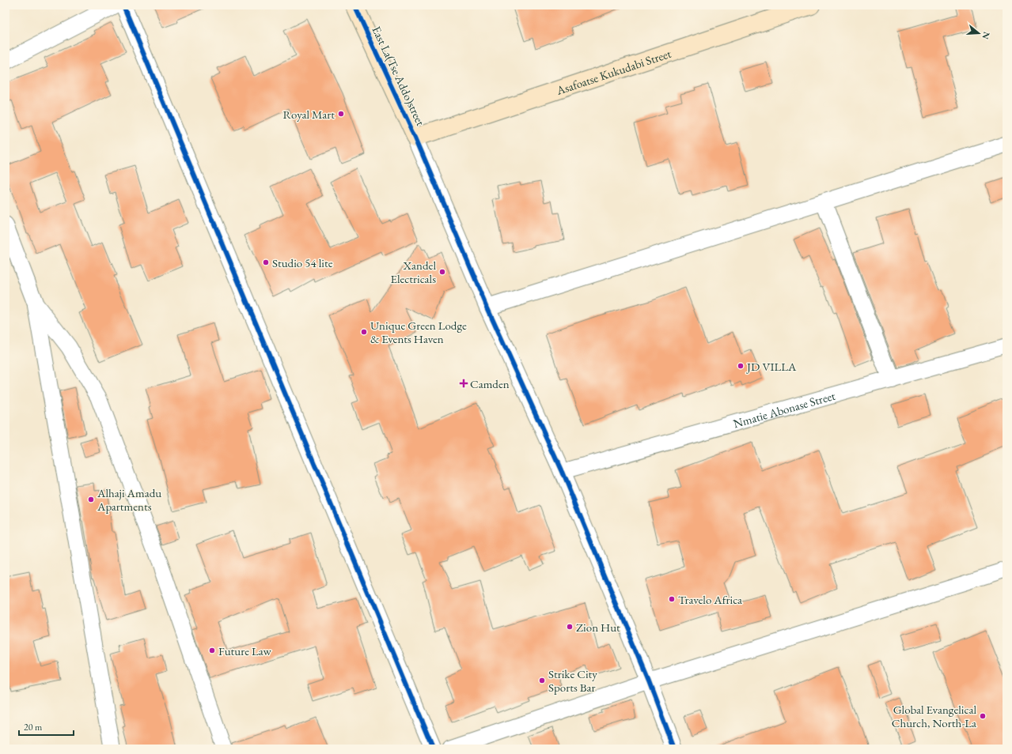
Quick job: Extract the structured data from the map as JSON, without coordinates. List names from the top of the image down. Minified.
{"streets":{"street":["Asafoatse Kukudabi Street","East La(Tse Addo)street","Nmatie Abonase Street"]},"crossings":[["Asafoatse Kukudabi Street","East La(Tse Addo)street"]],"places":{"other":["Royal Mart","Studio 54 lite","Xandel Electricals","Unique Green Lodge & Events Haven","JD VILLA","Alhaji Amadu Apartments","Travelo Africa","Zion Hut","Future Law","Strike City Sports Bar","Global Evangelical Church, North-La"],"health":["Camden"]},"scale_bar":"20 m","north":"right"}
